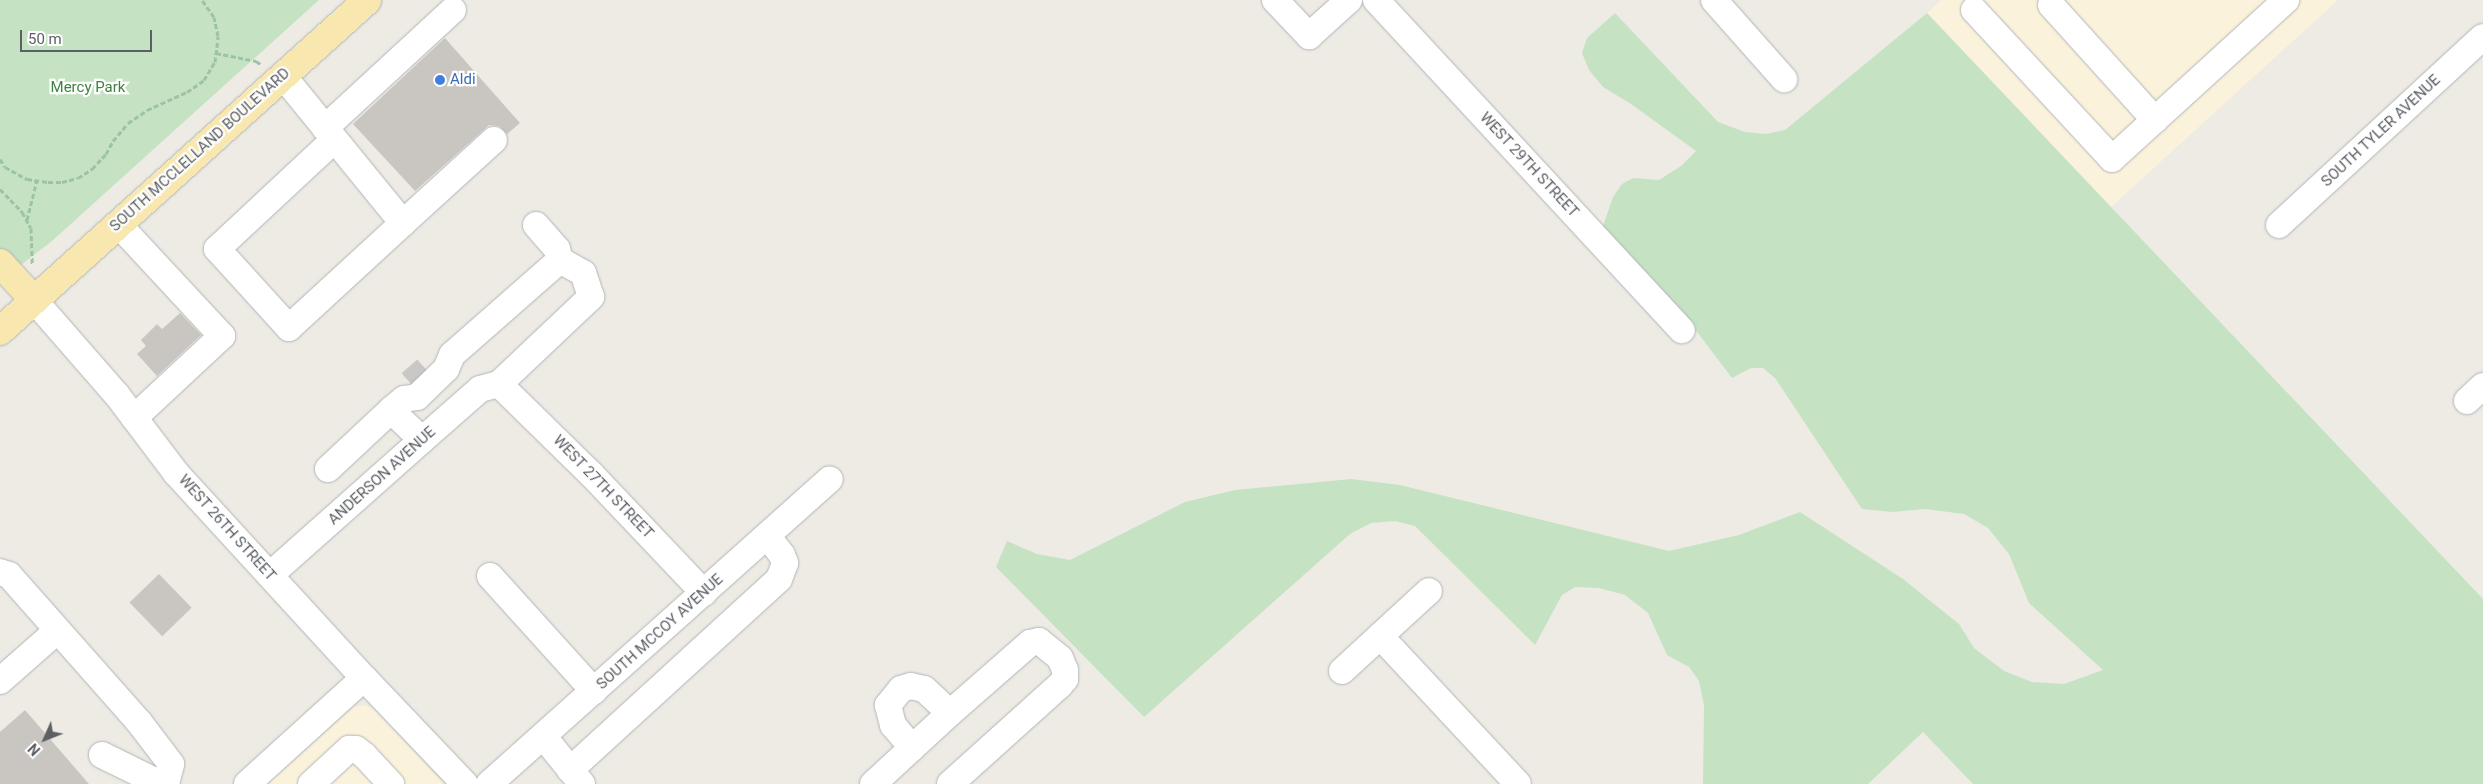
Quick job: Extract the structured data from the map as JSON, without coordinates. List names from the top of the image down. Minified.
{"streets":{"main road":["SOUTH MCCLELLAND BOULEVARD","WEST 26TH STREET"],"street":["SOUTH TYLER AVENUE","WEST 29TH STREET","ANDERSON AVENUE","WEST 27TH STREET","SOUTH MCCOY AVENUE"]},"crossings":[["SOUTH MCCLELLAND BOULEVARD","WEST 26TH STREET"],["ANDERSON AVENUE","WEST 27TH STREET"],["ANDERSON AVENUE","WEST 26TH STREET"],["WEST 27TH STREET","SOUTH MCCOY AVENUE"]],"parks":["Mercy Park"],"places":["Aldi"],"scale_bar":"50 m","north":"bottom left"}
